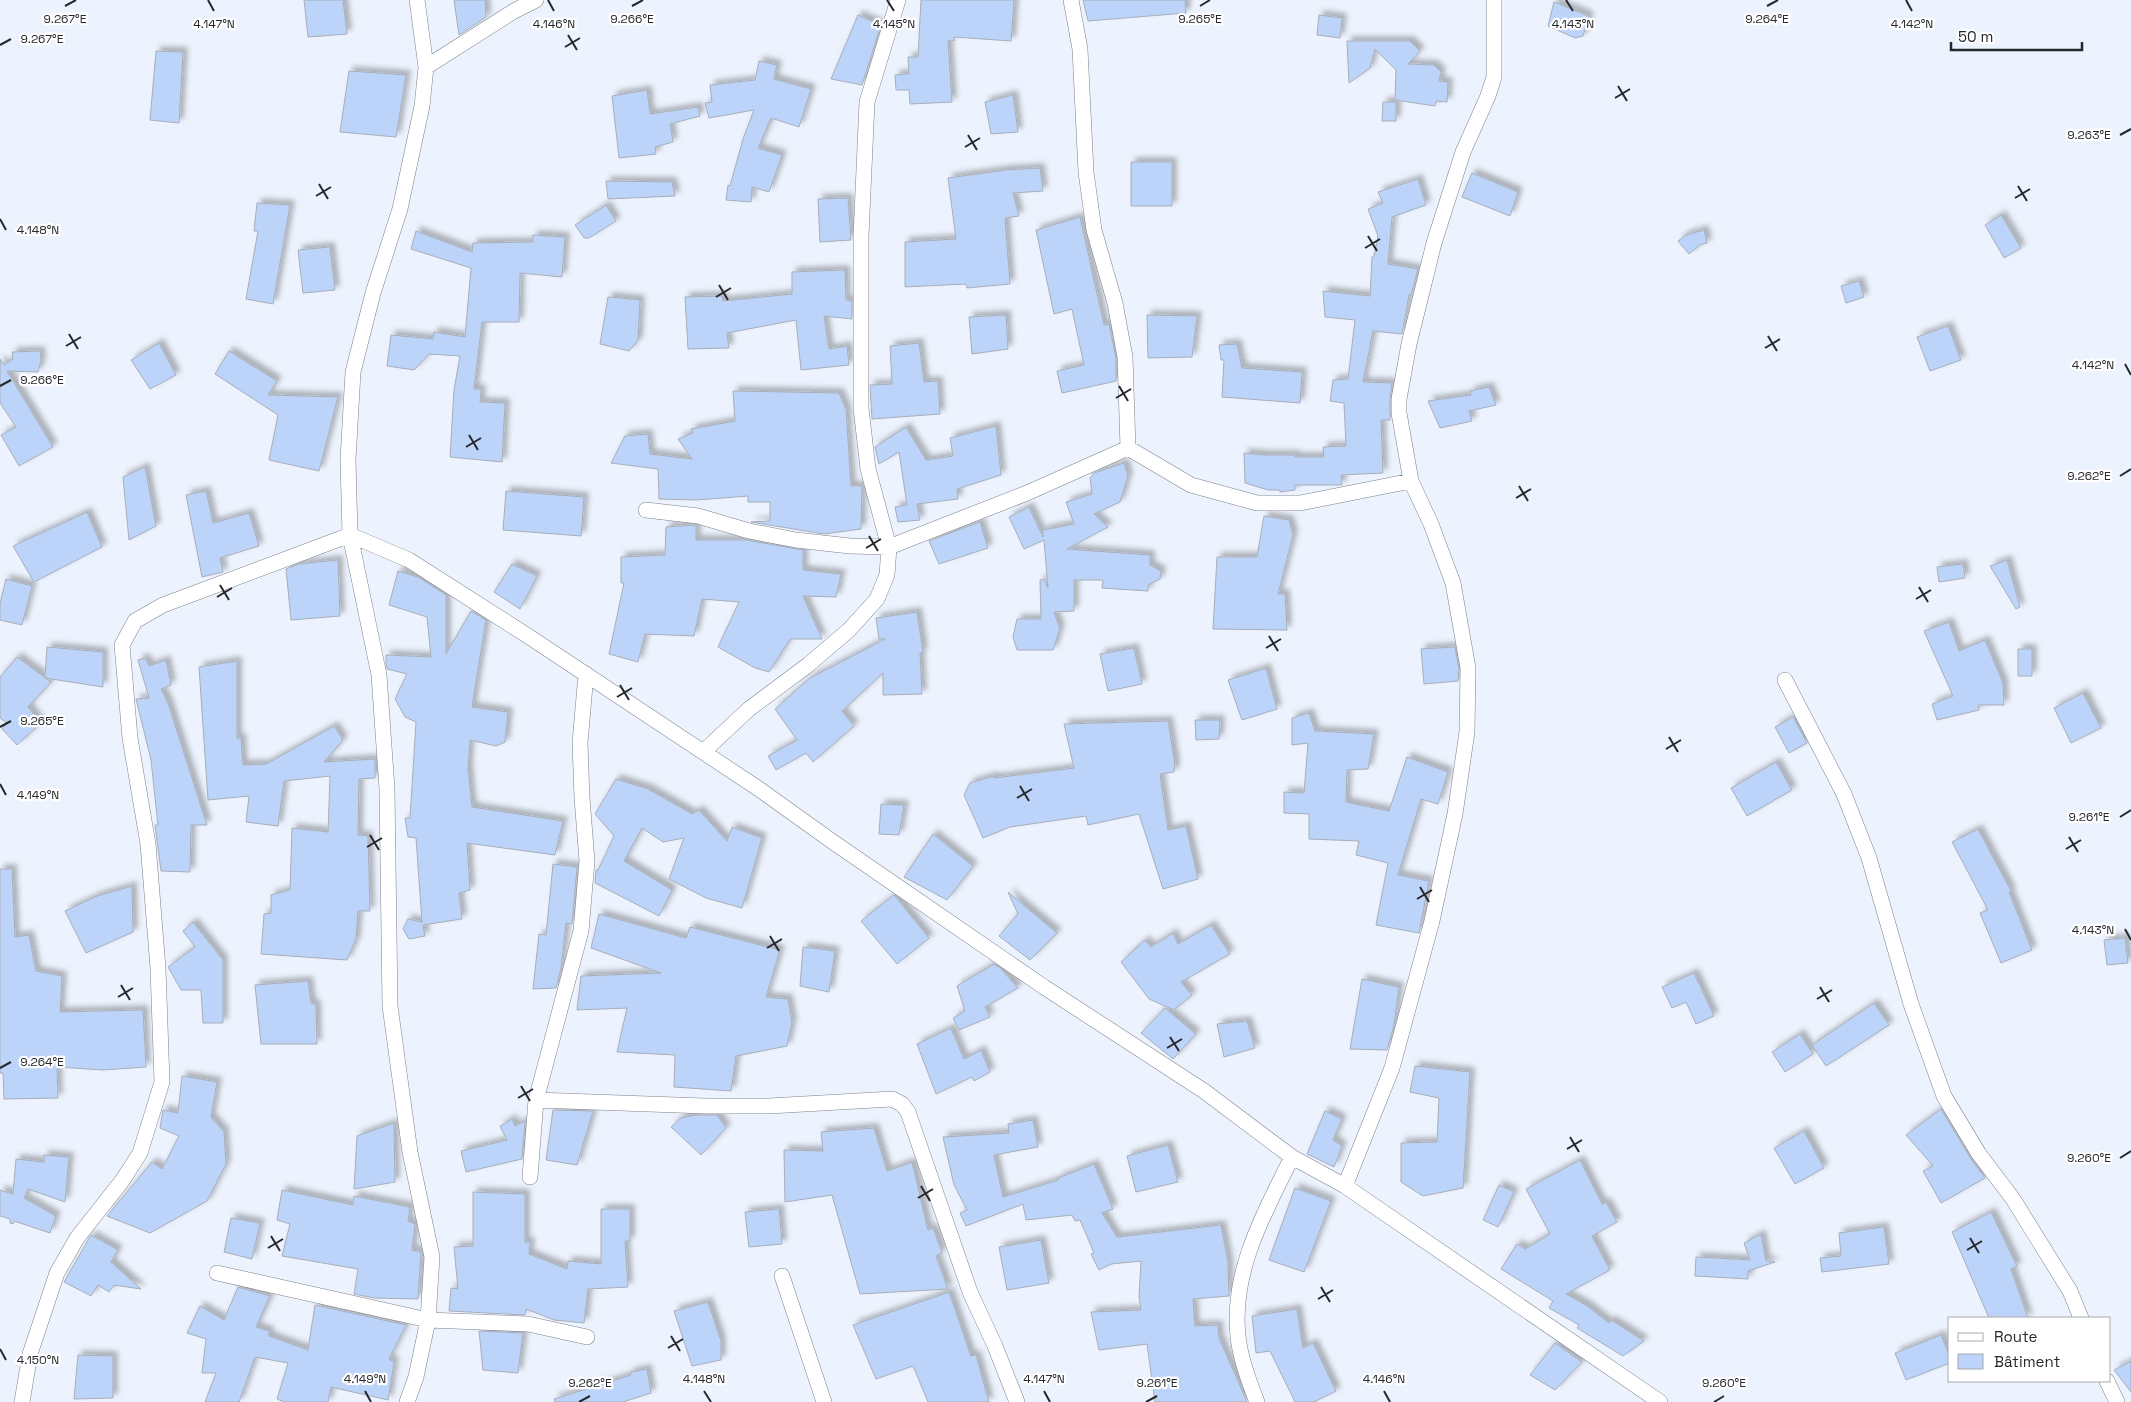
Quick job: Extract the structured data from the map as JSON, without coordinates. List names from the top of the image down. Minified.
{"legend":["Route","Bâtiment"],"scale_bar":"50 m","coordinates":["9.267°E","9.266°E","9.265°E","9.264°E","4.146°N","4.145°N","4.142°N","4.147°N","4.143°N","9.263°E","4.148°N","9.262°E","4.149°N","9.261°E","9.260°E","4.150°N"]}
